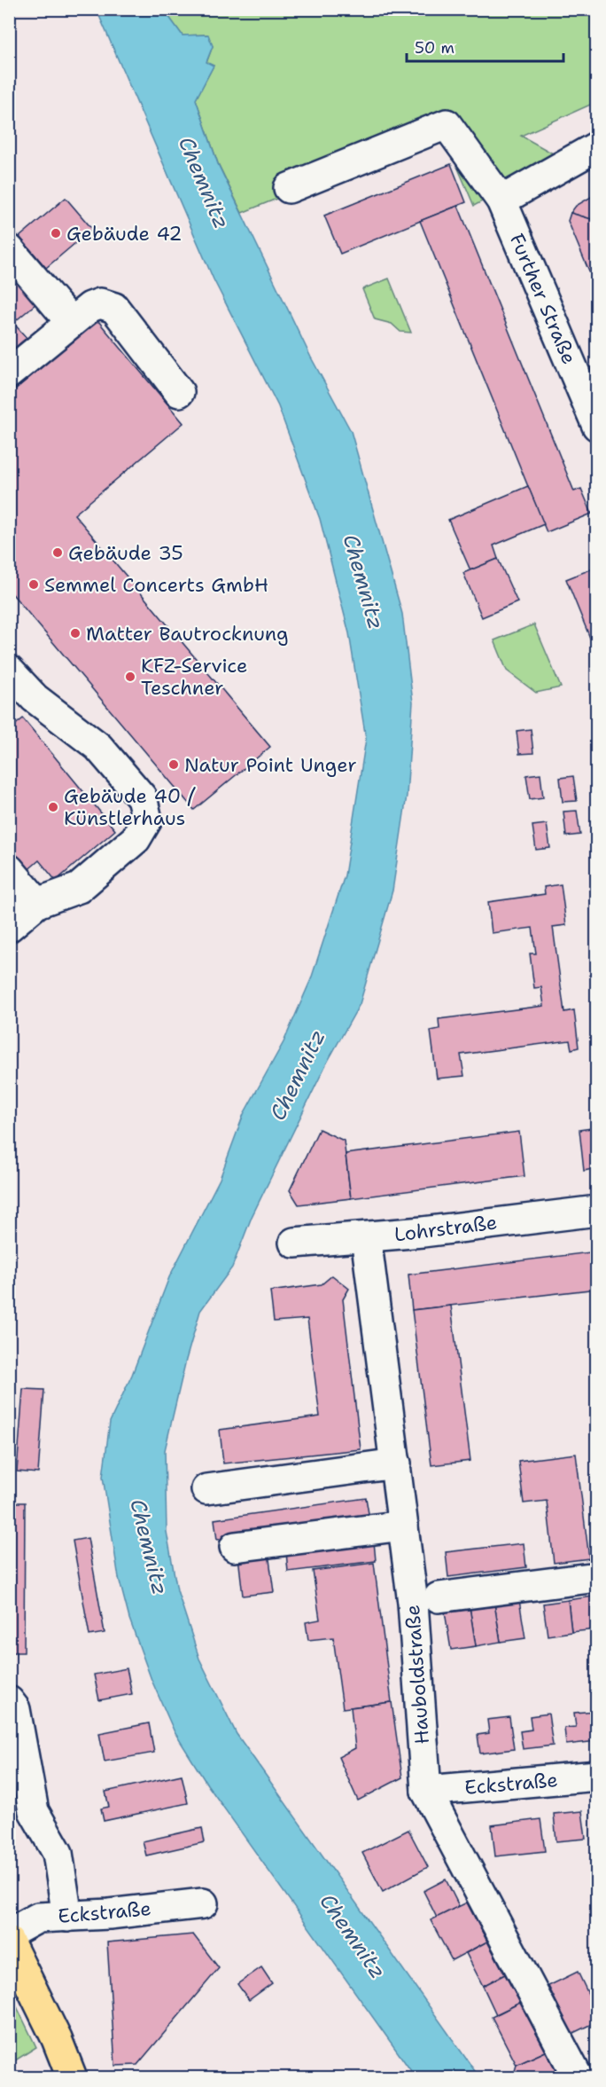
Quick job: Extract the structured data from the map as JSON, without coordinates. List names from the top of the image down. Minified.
{"streets":{"street":["Further Straße","Lohrstraße","Hauboldstraße","Eckstraße"]},"crossings":[["Lohrstraße","Hauboldstraße"],["Hauboldstraße","Eckstraße"]],"water":["Chemnitz"],"places":["Gebäude 42","Gebäude 35","Semmel Concerts GmbH","Matter Bautrocknung","KFZ-Service Teschner","Natur Point Unger","Gebäude 40 / Künstlerhaus"],"scale_bar":"50 m"}
